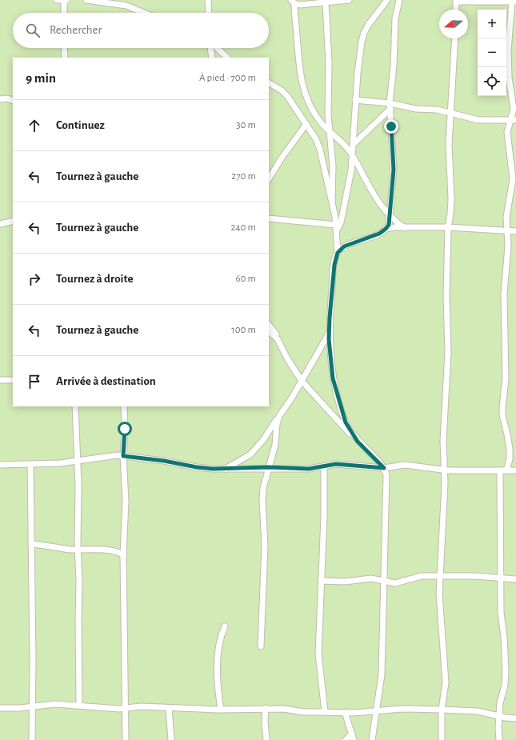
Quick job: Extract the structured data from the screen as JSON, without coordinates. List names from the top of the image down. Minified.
{"north":"left","page":{"map_buttons":["+","−"],"search":"Rechercher","heading":["9 min","À pied · 700 m"],"list":[["Continuez","30 m"],["Tournez à gauche","270 m"],["Tournez à gauche","240 m"],["Tournez à droite","60 m"],["Tournez à gauche","100 m"],"Arrivée à destination"]}}
